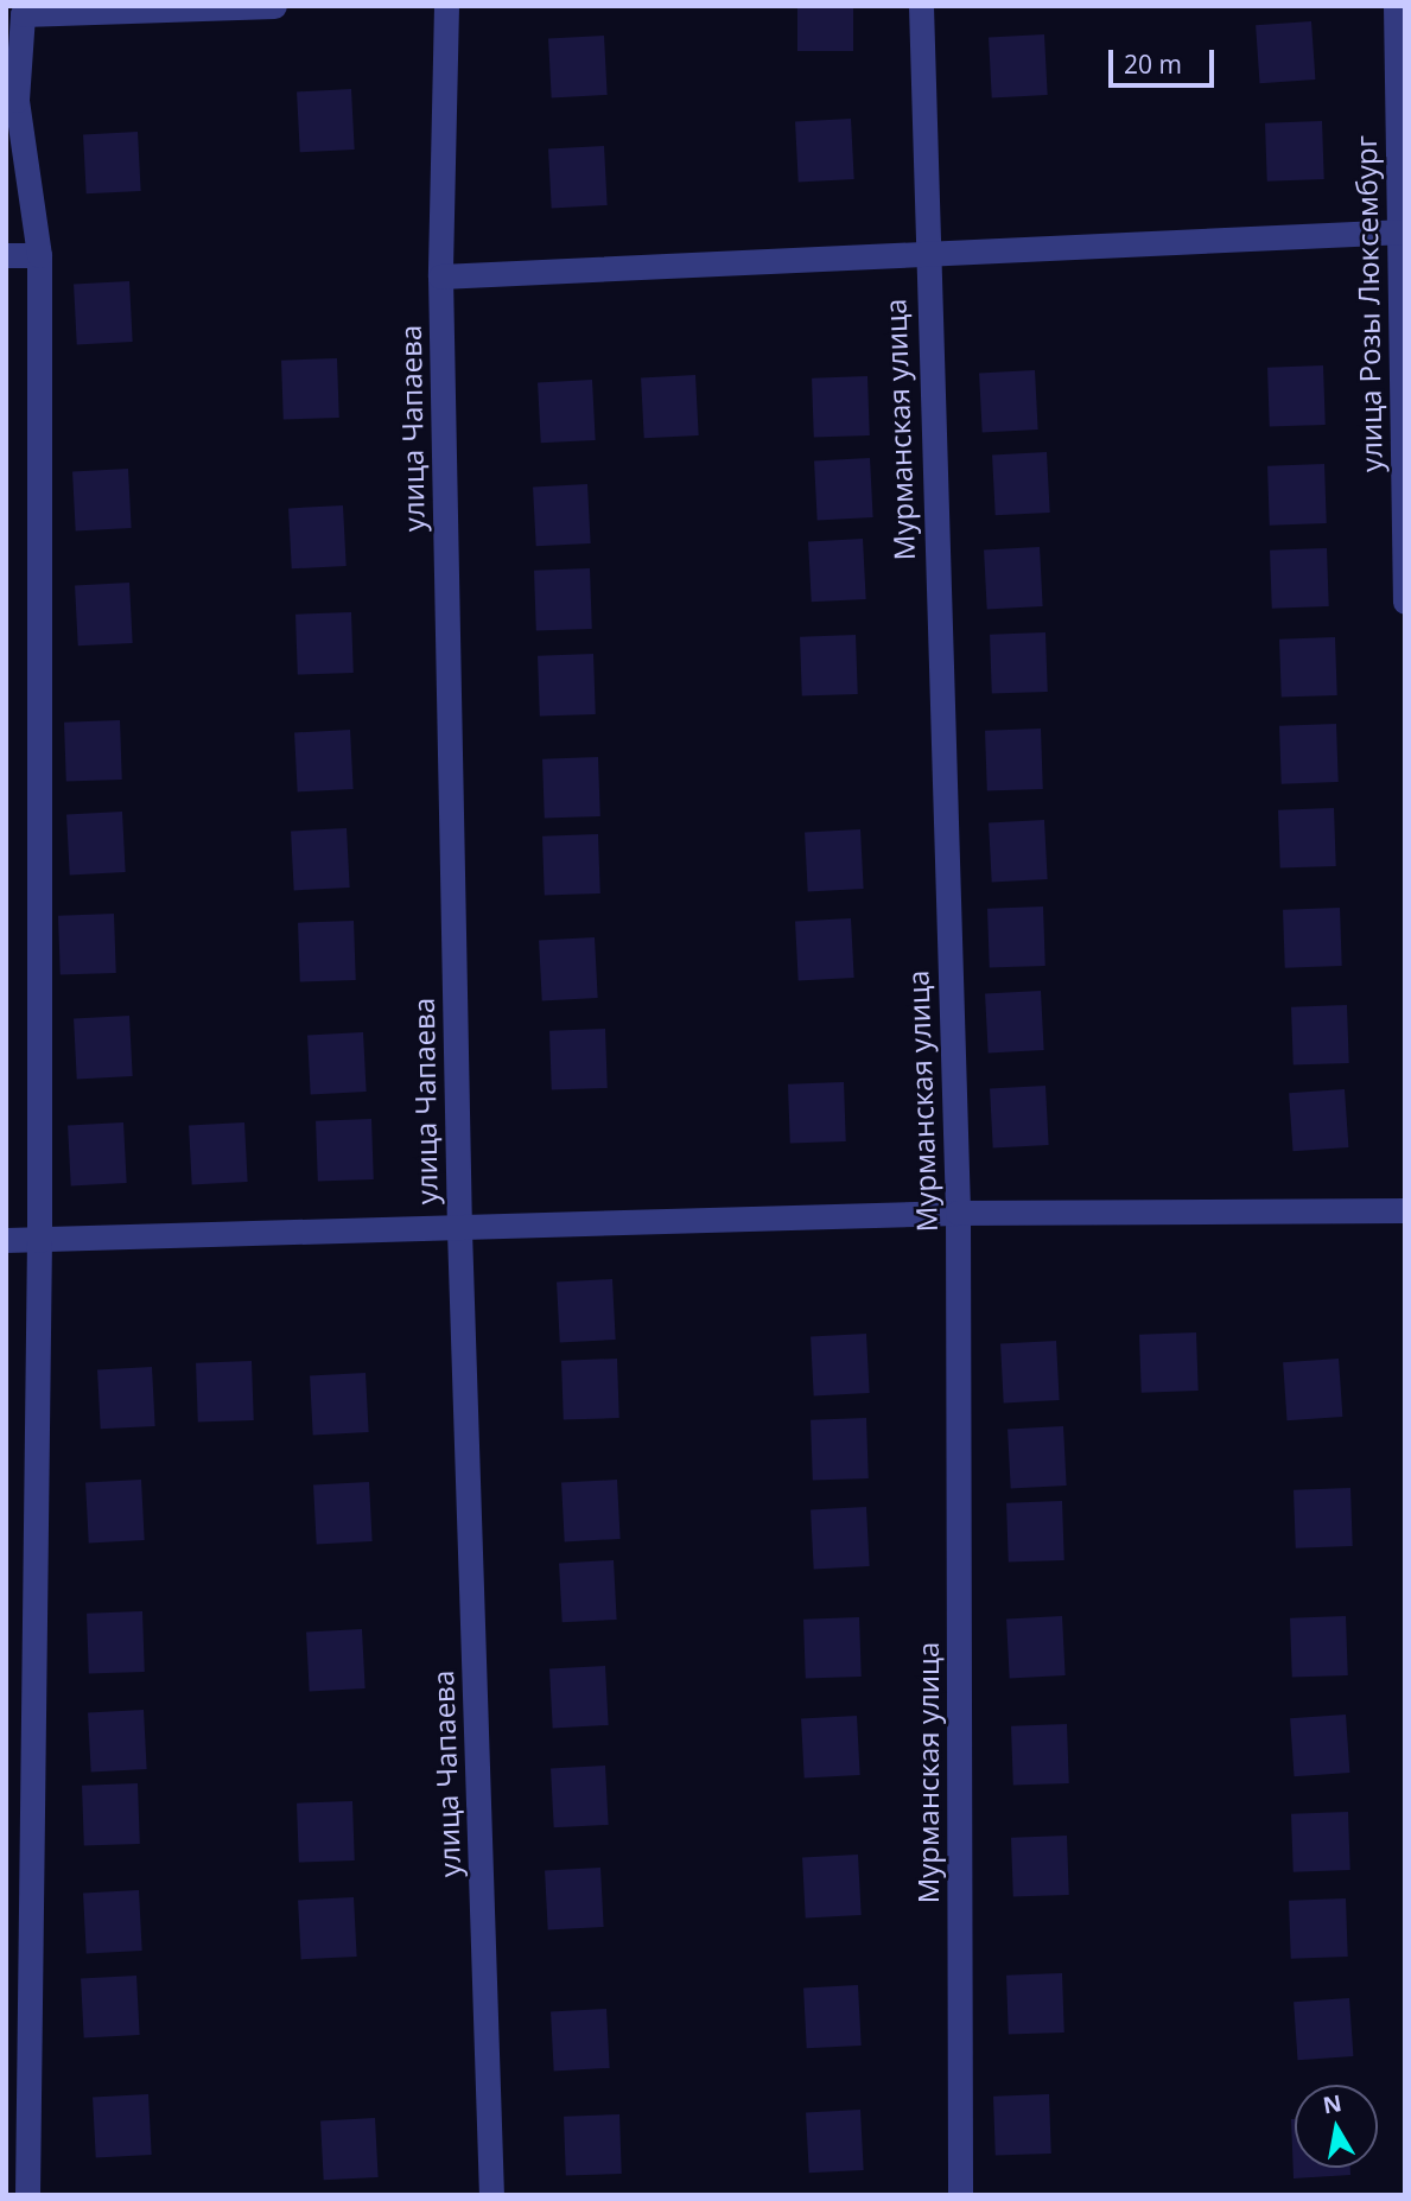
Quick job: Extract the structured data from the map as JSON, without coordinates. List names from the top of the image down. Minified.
{"streets":{"street":["улица Розы Люксембург","улица Чапаева","Мурманская улица"]},"scale_bar":"20 m","north":"top"}
